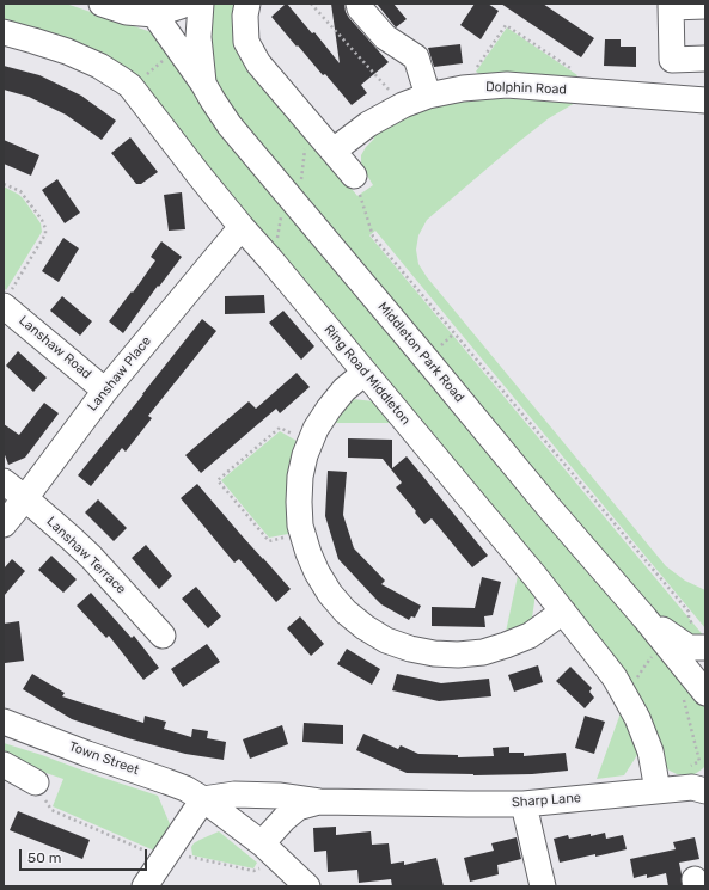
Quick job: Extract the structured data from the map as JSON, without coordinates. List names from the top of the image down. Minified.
{"streets":{"street":["Dolphin Road","Lanshaw Road","Middleton Park Road","Lanshaw Place","Ring Road Middleton","Lanshaw Terrace","Town Street","Sharp Lane"]},"crossings":[["Lanshaw Road","Lanshaw Place"],["Lanshaw Place","Ring Road Middleton"],["Lanshaw Place","Lanshaw Terrace"],["Ring Road Middleton","Sharp Lane"]],"scale_bar":"50 m"}
